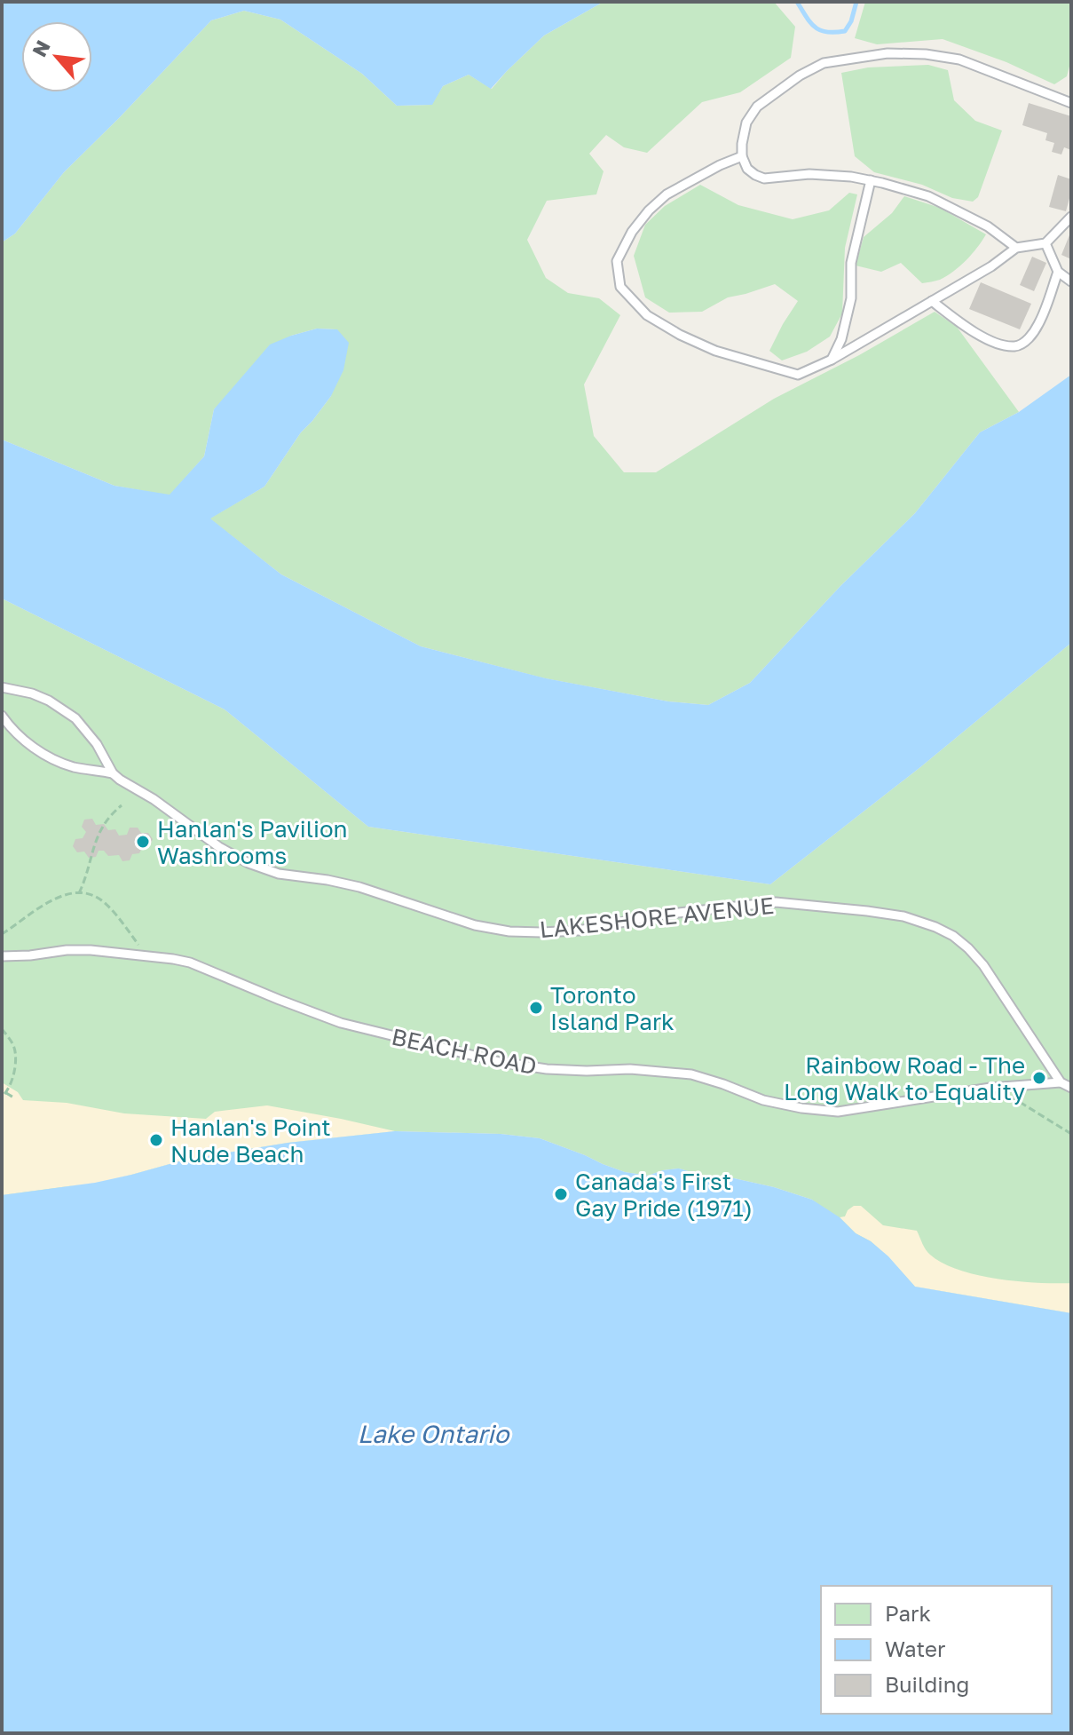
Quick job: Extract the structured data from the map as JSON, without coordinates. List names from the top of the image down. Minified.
{"streets":{"lane":["LAKESHORE AVENUE","BEACH ROAD"]},"crossings":[["LAKESHORE AVENUE","BEACH ROAD"]],"water":["Lake Ontario"],"places":["Hanlan's Pavilion Washrooms","Toronto Island Park","Rainbow Road - The Long Walk to Equality","Hanlan's Point Nude Beach","Canada's First Gay Pride (1971)"],"legend":["Park","Water","Building"],"north":"top left"}
